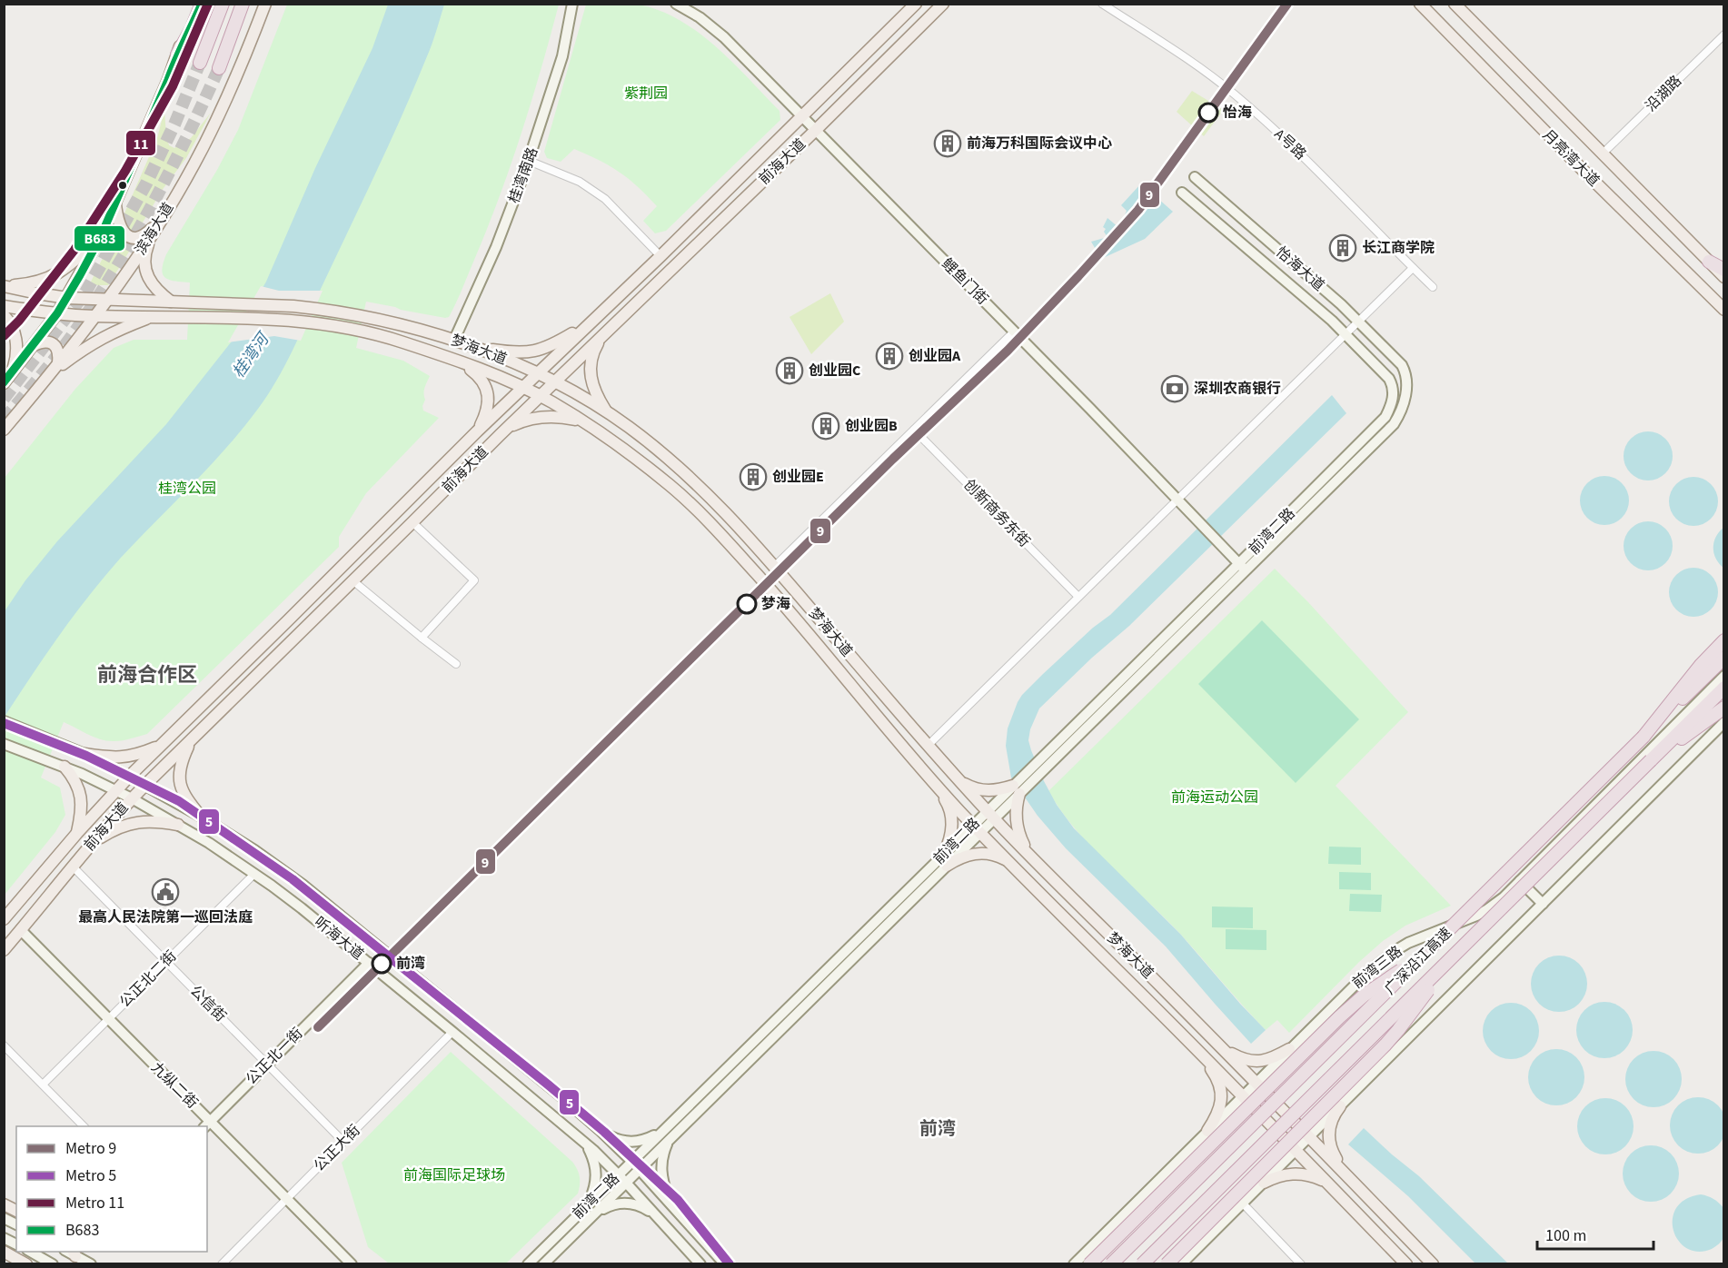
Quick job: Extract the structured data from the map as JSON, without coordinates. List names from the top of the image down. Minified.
{"streets":{"highway":["广深沿江高速"],"main road":["月亮湾大道","前海大道","滨海大道","梦海大道"],"street":["沿湖路","A号路","桂湾南路","怡海大道","鲤鱼门街","创新商务东街","前湾二路","听海大道","前湾三路","公正北二街","公信街","公正北一街","九纵二街","公正大街"]},"crossings":[["沿湖路","月亮湾大道"],["前海大道","鲤鱼门街"],["前海大道","梦海大道"],["前海大道","听海大道"],["前海大道","公信街"],["前海大道","九纵二街"],["桂湾南路","梦海大道"],["滨海大道","梦海大道"],["怡海大道","前湾二路"],["鲤鱼门街","前湾二路"],["梦海大道","前湾二路"],["梦海大道","前湾三路"],["前湾二路","听海大道"],["听海大道","公正北二街"],["听海大道","公正北一街"],["听海大道","公正大街"],["公正北二街","公信街"],["公正北二街","九纵二街"],["公信街","公正北一街"],["公信街","公正大街"],["公正北一街","九纵二街"],["九纵二街","公正大街"]],"districts":["前海合作区","前湾"],"water":["桂湾河"],"parks":["紫荆园","桂湾公园","前海运动公园","前海国际足球场"],"places":{"other":["怡海","梦海","前湾"],"building":["前海万科国际会议中心","长江商学院","创业园A","创业园C","创业园B","创业园E"],"bank":["深圳农商银行"],"public building":["最高人民法院第一巡回法庭"]},"lines":["metro line 9","metro line 11","transit line B683","metro line 5"],"legend":["Metro 9","Metro 5","Metro 11","B683"],"scale_bar":"100 m"}
